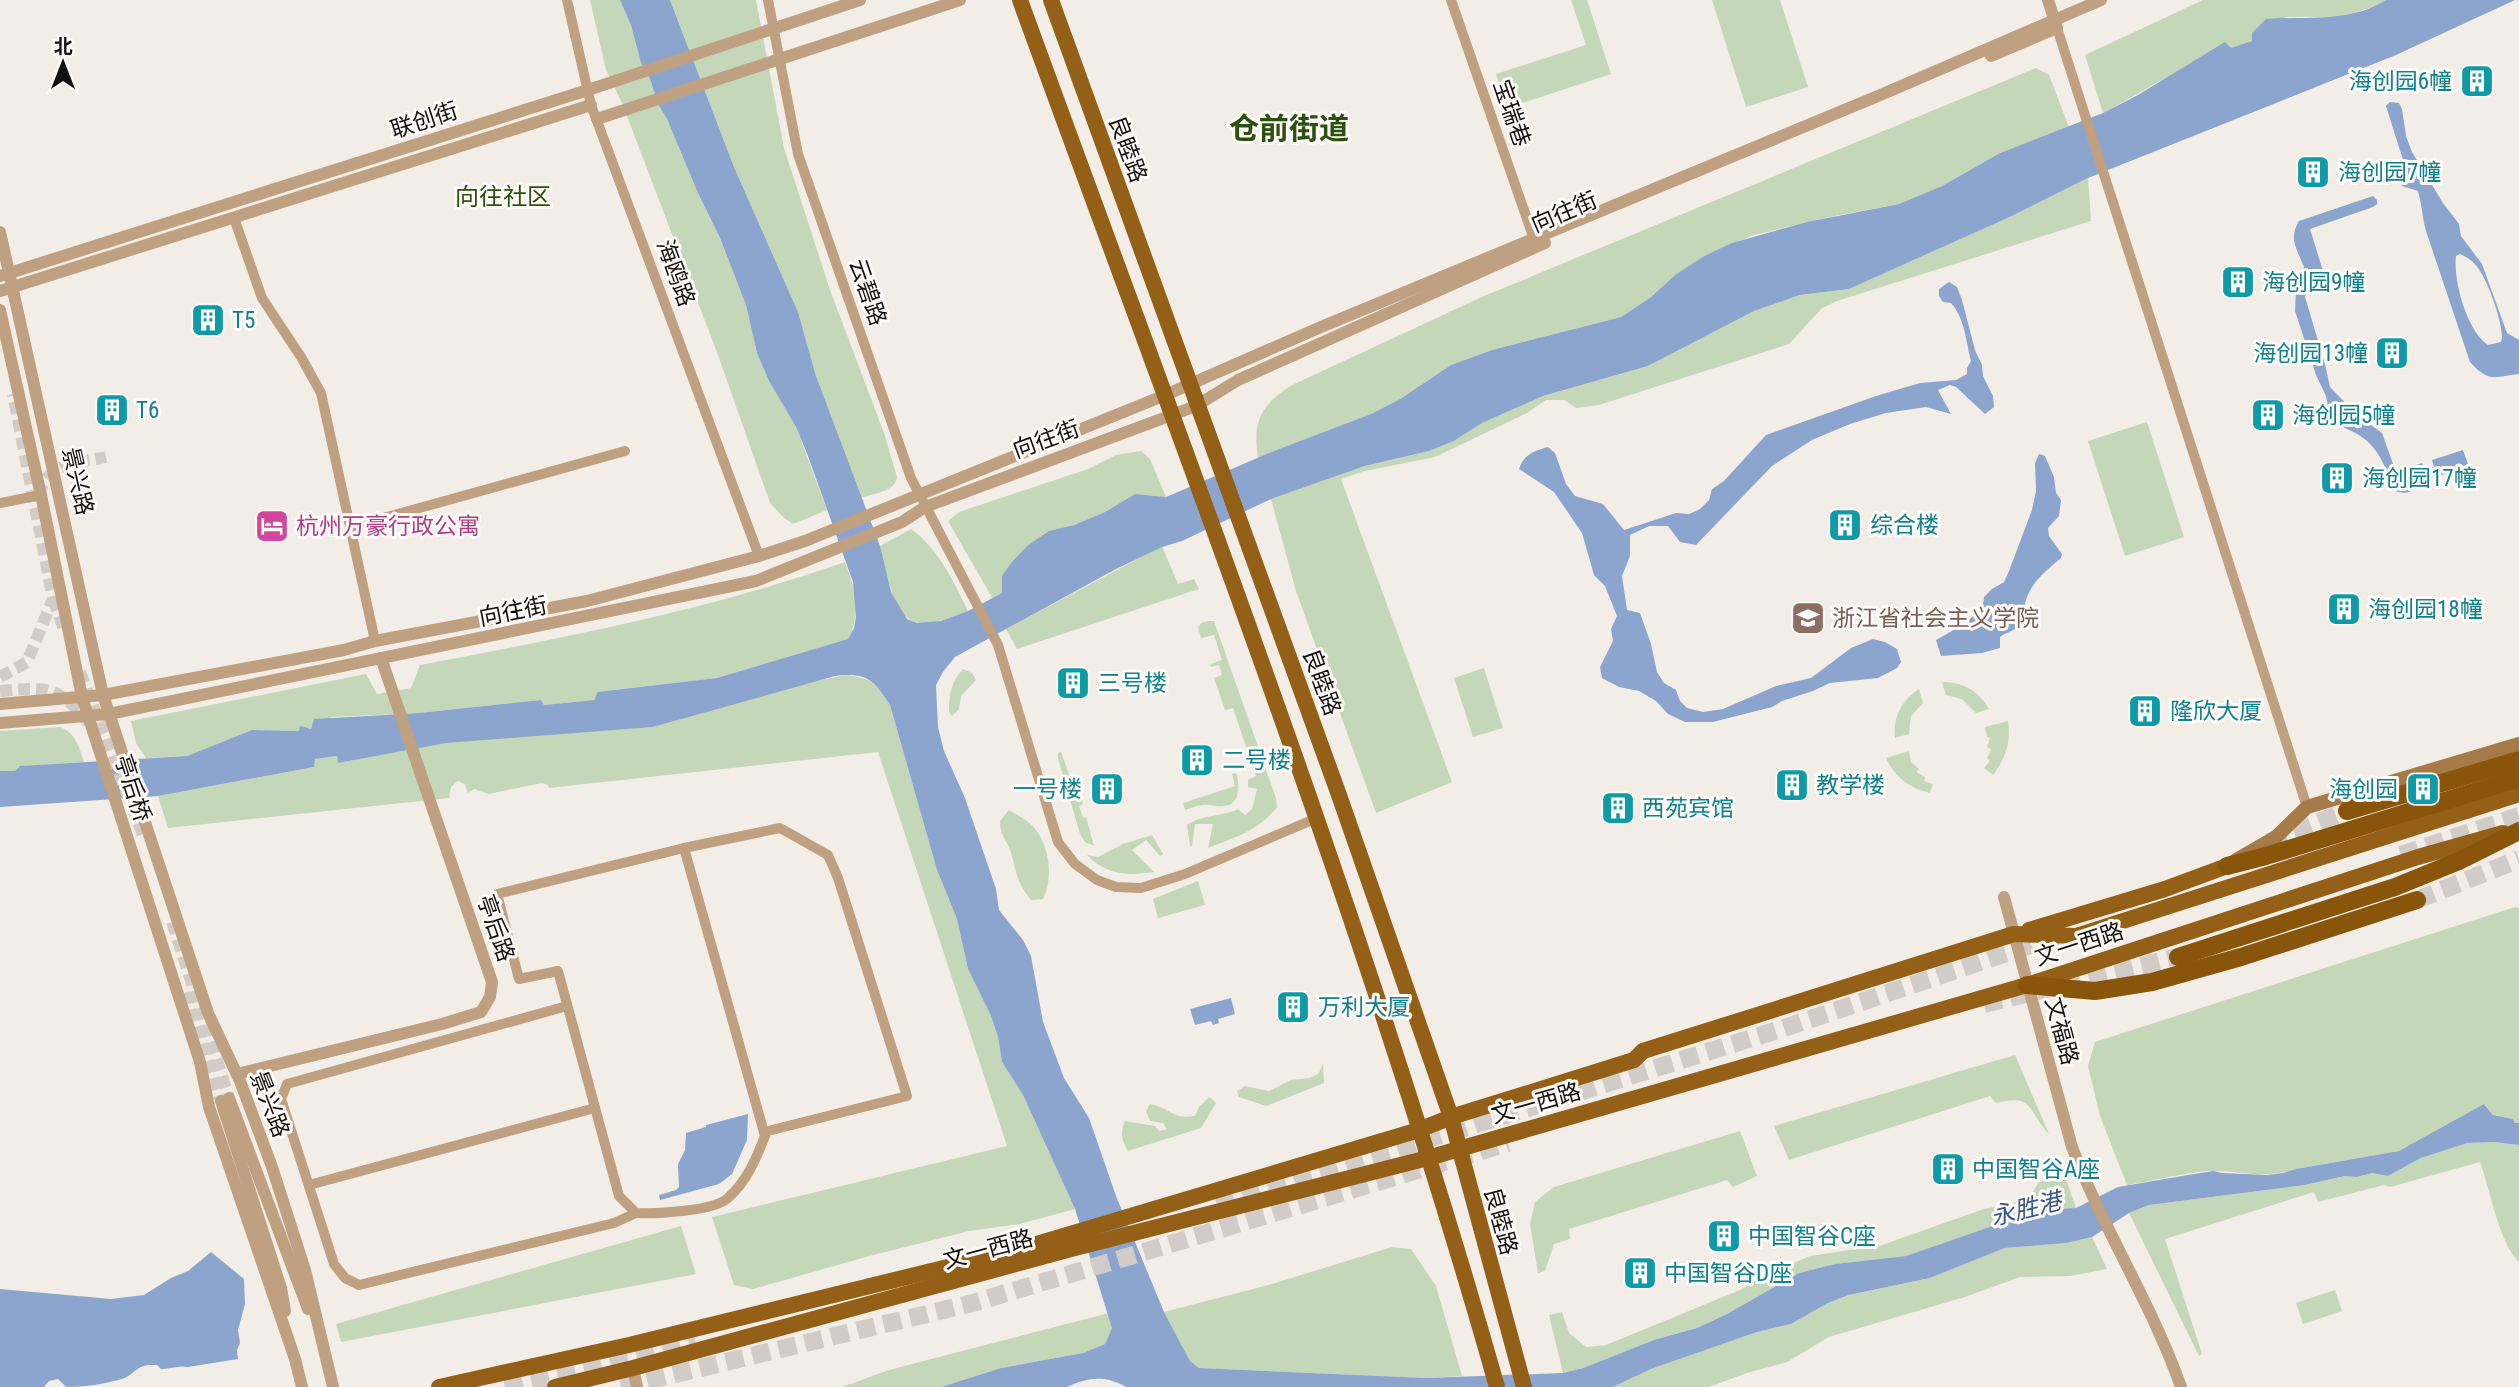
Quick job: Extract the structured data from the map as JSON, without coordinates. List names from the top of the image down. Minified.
{"streets":{"main road":["良睦路","文一西路"],"street":["宝瑞巷","联创街","向往街","海鸥路","云碧路","景兴路","亭后桥","亭后路","文福路"]},"crossings":[["宝瑞巷","向往街"],["联创街","海鸥路"],["联创街","云碧路"],["联创街","景兴路"],["良睦路","向往街"],["良睦路","文一西路"],["向往街","海鸥路"],["向往街","云碧路"],["向往街","景兴路"],["向往街","亭后路"],["景兴路","亭后桥"],["景兴路","亭后路"],["文一西路","文福路"]],"districts":["仓前街道","向往社区"],"water":["永胜港"],"places":{"building":["海创园6幢","海创园7幢","海创园9幢","T5","海创园13幢","T6","海创园5幢","海创园17幢","综合楼","海创园18幢","三号楼","隆欣大厦","二号楼","教学楼","一号楼","海创园","西苑宾馆","万利大厦","中国智谷A座","中国智谷C座","中国智谷D座"],"hotel":["杭州万豪行政公寓"],"school or university":["浙江省社会主义学院"]},"north":"top"}
